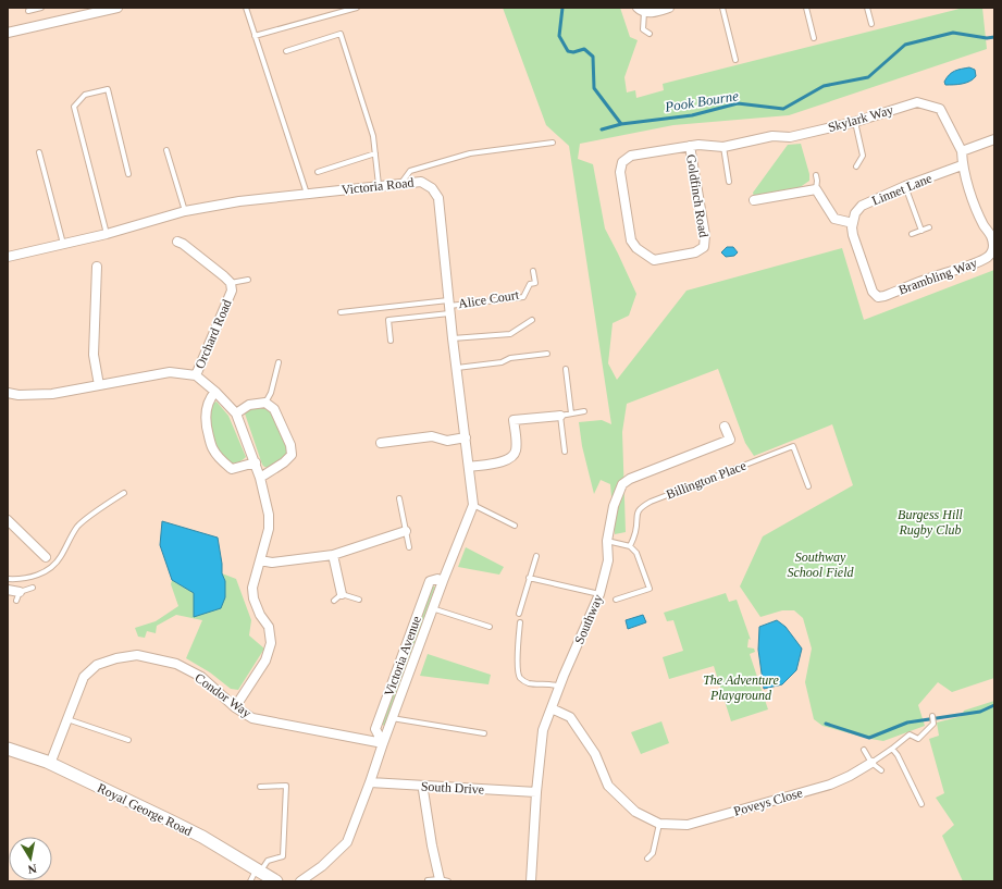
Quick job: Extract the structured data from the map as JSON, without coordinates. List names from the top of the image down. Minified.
{"streets":{"street":["Skylark Way","Victoria Road","Linnet Lane","Goldfinch Road","Brambling Way","Orchard Road","Southway","Victoria Avenue","Condor Way","South Drive","Poveys Close","Royal George Road"],"lane":["Alice Court","Billington Place"]},"crossings":[["Skylark Way","Goldfinch Road"],["Skylark Way","Brambling Way"],["Victoria Road","Alice Court"],["Victoria Road","Victoria Avenue"],["Linnet Lane","Brambling Way"],["Orchard Road","Condor Way"],["Southway","South Drive"],["Southway","Poveys Close"],["Victoria Avenue","Condor Way"],["Victoria Avenue","South Drive"],["Condor Way","Royal George Road"]],"water":["Pook Bourne"],"parks":["Burgess Hill Rugby Club","Southway School Field","The Adventure Playground"],"north":"bottom"}
